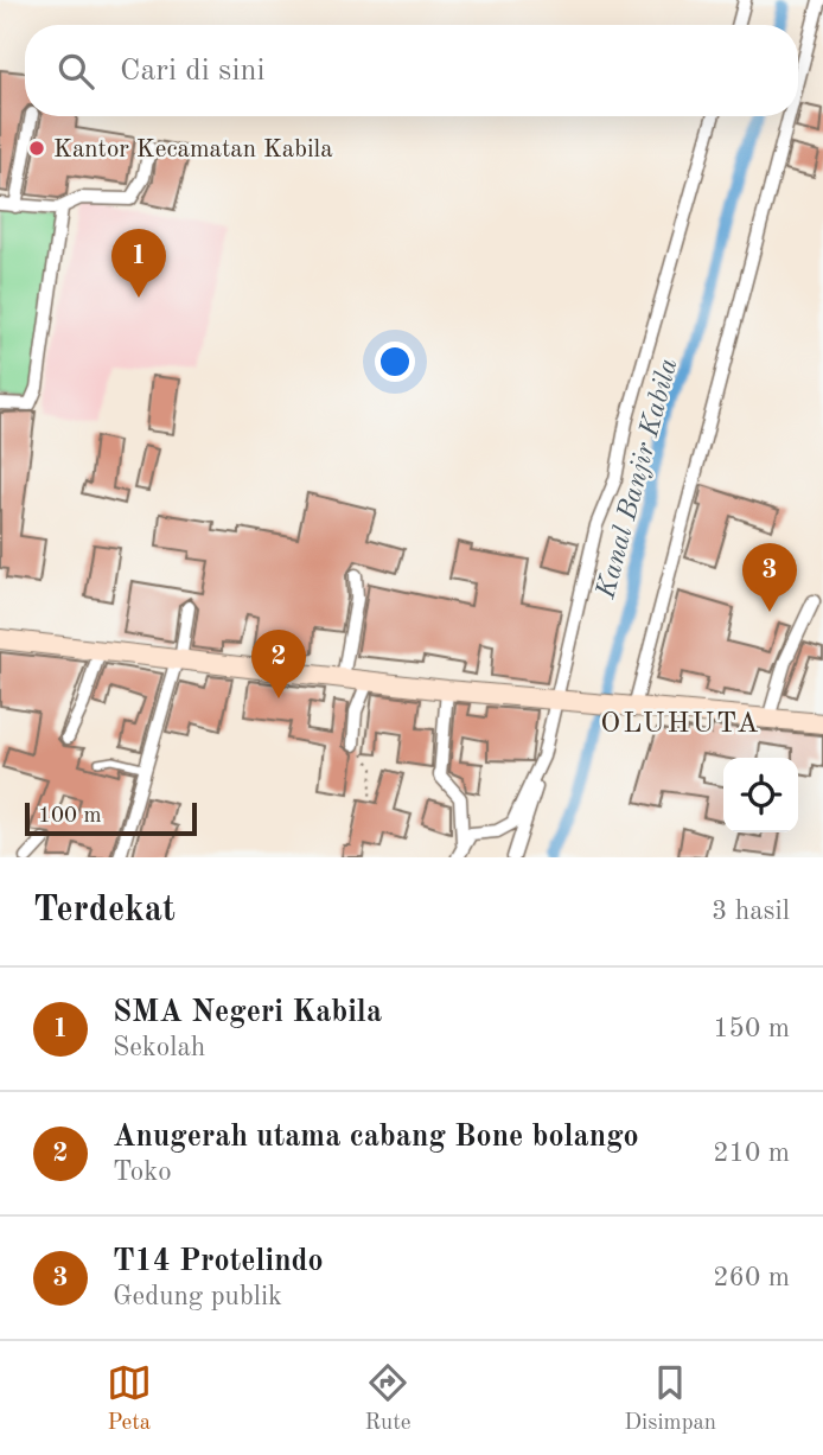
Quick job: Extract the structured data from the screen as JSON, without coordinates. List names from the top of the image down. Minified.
{"districts":["OLUHUTA"],"water":["Kanal Banjir Kabila"],"places":["Kantor Kecamatan Kabila"],"scale_bar":"100 m","page":{"search":"Cari di sini","pins":["1","3","2"],"scale":"100 m","heading":["Terdekat","3 hasil"],"list":[{"mark":"1","name":"SMA Negeri Kabila","note":"Sekolah","value":"150 m"},{"mark":"2","name":"Anugerah utama cabang Bone bolango","note":"Toko","value":"210 m"},{"mark":"3","name":"T14 Protelindo","note":"Gedung publik","value":"260 m"}],"nav":["Peta","Rute","Disimpan"]}}
